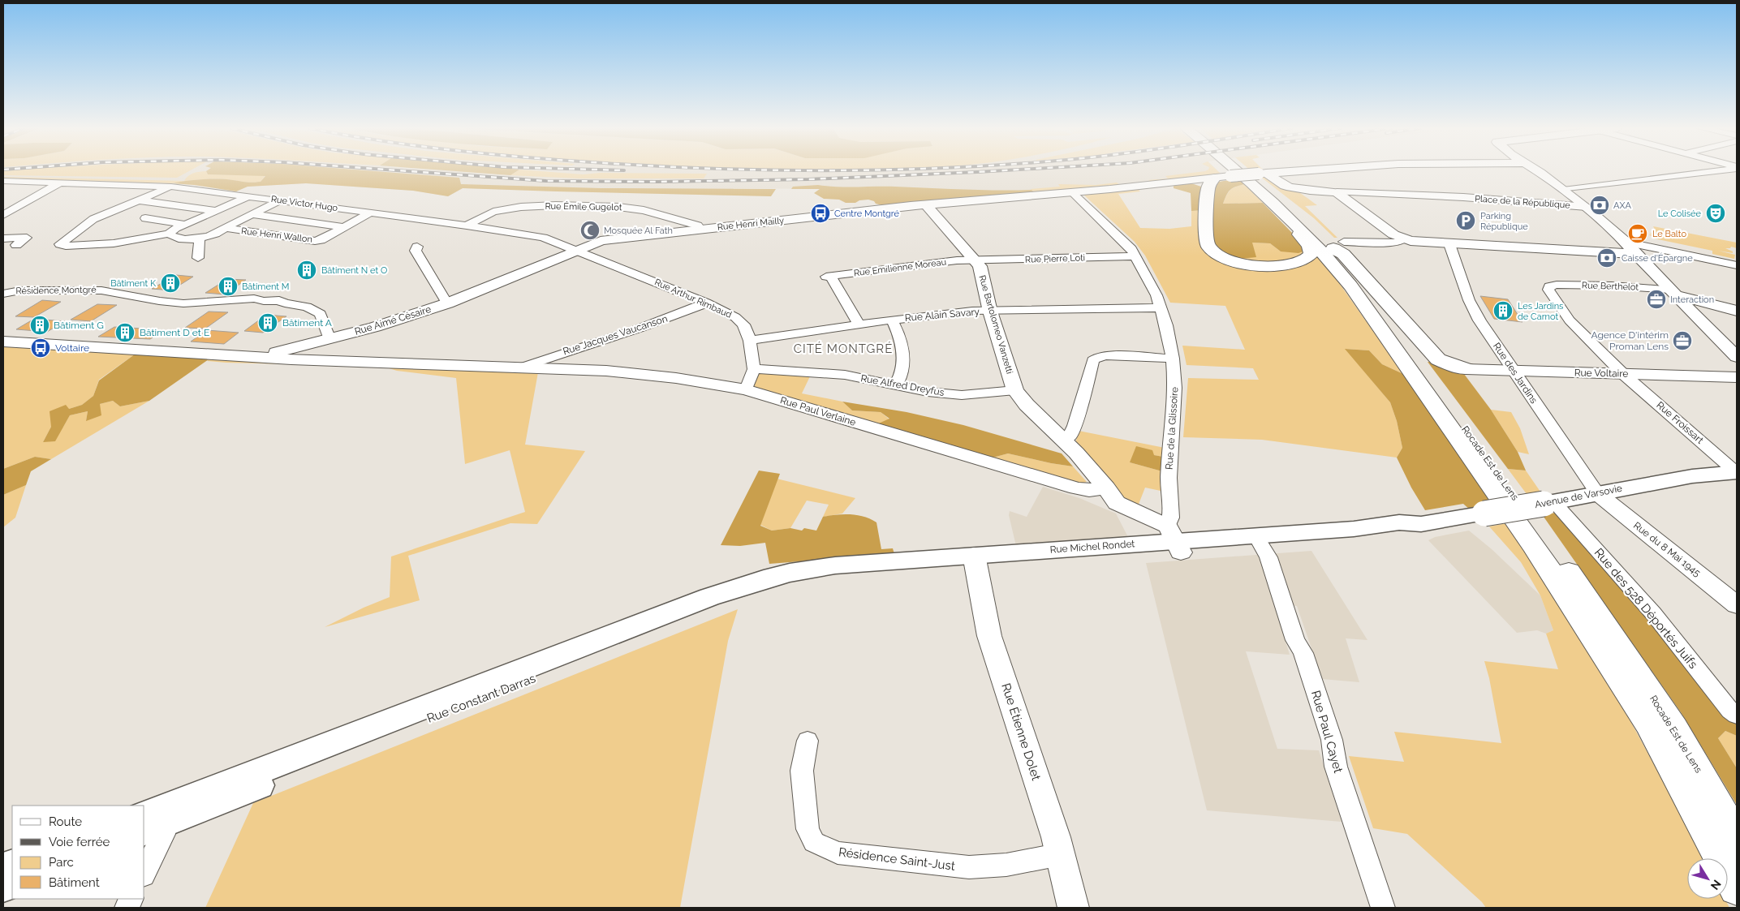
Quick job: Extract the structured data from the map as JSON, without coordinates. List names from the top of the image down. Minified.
{"streets":{"highway":["Rocade Est de Lens"],"main road":["Avenue de Varsovie","Rue Michel Rondet","Rue Constant Darras"],"street":["Place de la République","Rue Victor Hugo","Rue Émile Gugelot","Rue Henri Mailly","Rue Henri Wallon","Rue Pierre Loti","Rue Emilienne Moreau","Rue Berthelot","Résidence Montgré","Rue Arthur Rimbaud","Rue Alain Savary","Rue Aimé Césaire","Rue Bartolomeo Vanzetti","Rue Jacques Vaucanson","Rue des Jardins","Rue Voltaire","Rue Alfred Dreyfus","Rue Paul Verlaine","Rue Froissart","Rue de la Glissoire","Rue du 8 Mai 1945","Rue des 528 Déportés Juifs","Rue Étienne Dolet","Rue Paul Cayet","Résidence Saint-Just"]},"crossings":[["Place de la République","Rue Henri Mailly"],["Rue Victor Hugo","Rue Émile Gugelot"],["Rue Victor Hugo","Rue Henri Mailly"],["Rue Victor Hugo","Rue Henri Wallon"],["Rue Victor Hugo","Rue Arthur Rimbaud"],["Rue Émile Gugelot","Rue Henri Mailly"],["Rue Henri Mailly","Rue Arthur Rimbaud"],["Rue Henri Mailly","Rue Aimé Césaire"],["Rue Henri Mailly","Rue Bartolomeo Vanzetti"],["Rue Henri Mailly","Rue de la Glissoire"],["Rue Pierre Loti","Rue Emilienne Moreau"],["Rue Pierre Loti","Rue Bartolomeo Vanzetti"],["Rue Pierre Loti","Rue de la Glissoire"],["Rue Emilienne Moreau","Rue Alain Savary"],["Rue Emilienne Moreau","Rue Bartolomeo Vanzetti"],["Rue Berthelot","Rue Voltaire"],["Rue Berthelot","Rue Froissart"],["Résidence Montgré","Rue Aimé Césaire"],["Rue Arthur Rimbaud","Rue Alain Savary"],["Rue Arthur Rimbaud","Rue Jacques Vaucanson"],["Rue Arthur Rimbaud","Rue Alfred Dreyfus"],["Rue Alain Savary","Rue Bartolomeo Vanzetti"],["Rue Alain Savary","Rue de la Glissoire"],["Rue Bartolomeo Vanzetti","Rue Alfred Dreyfus"],["Rue Jacques Vaucanson","Rue Paul Verlaine"],["Rue des Jardins","Rue Voltaire"],["Rue des Jardins","Avenue de Varsovie"],["Rue des Jardins","Rue du 8 Mai 1945"],["Rue Voltaire","Rue Froissart"],["Rue Froissart","Avenue de Varsovie"],["Rue de la Glissoire","Rue Michel Rondet"],["Avenue de Varsovie","Rue Michel Rondet"],["Avenue de Varsovie","Rue du 8 Mai 1945"],["Avenue de Varsovie","Rue des 528 Déportés Juifs"],["Rue Michel Rondet","Rue Constant Darras"],["Rue Michel Rondet","Rue Étienne Dolet"],["Rue Michel Rondet","Rue Paul Cayet"],["Rue Étienne Dolet","Résidence Saint-Just"]],"districts":["CITÉ MONTGRÉ"],"places":{"bank":["AXA","Caisse d'Épargne"],"bus stop":["Centre Montgré","Voltaire"],"theatre":["Le Colisée"],"parking":["Parking République"],"mosque":["Mosquée Al Fath"],"cafe":["Le Balto"],"building":["Bâtiment N et O","Bâtiment K","Bâtiment M","Les Jardins de Carnot","Bâtiment A","Bâtiment G","Bâtiment D et E"],"office":["Interaction","Agence D'intérim Proman Lens"]},"legend":["Route","Voie ferrée","Parc","Bâtiment"],"north":"bottom right"}
